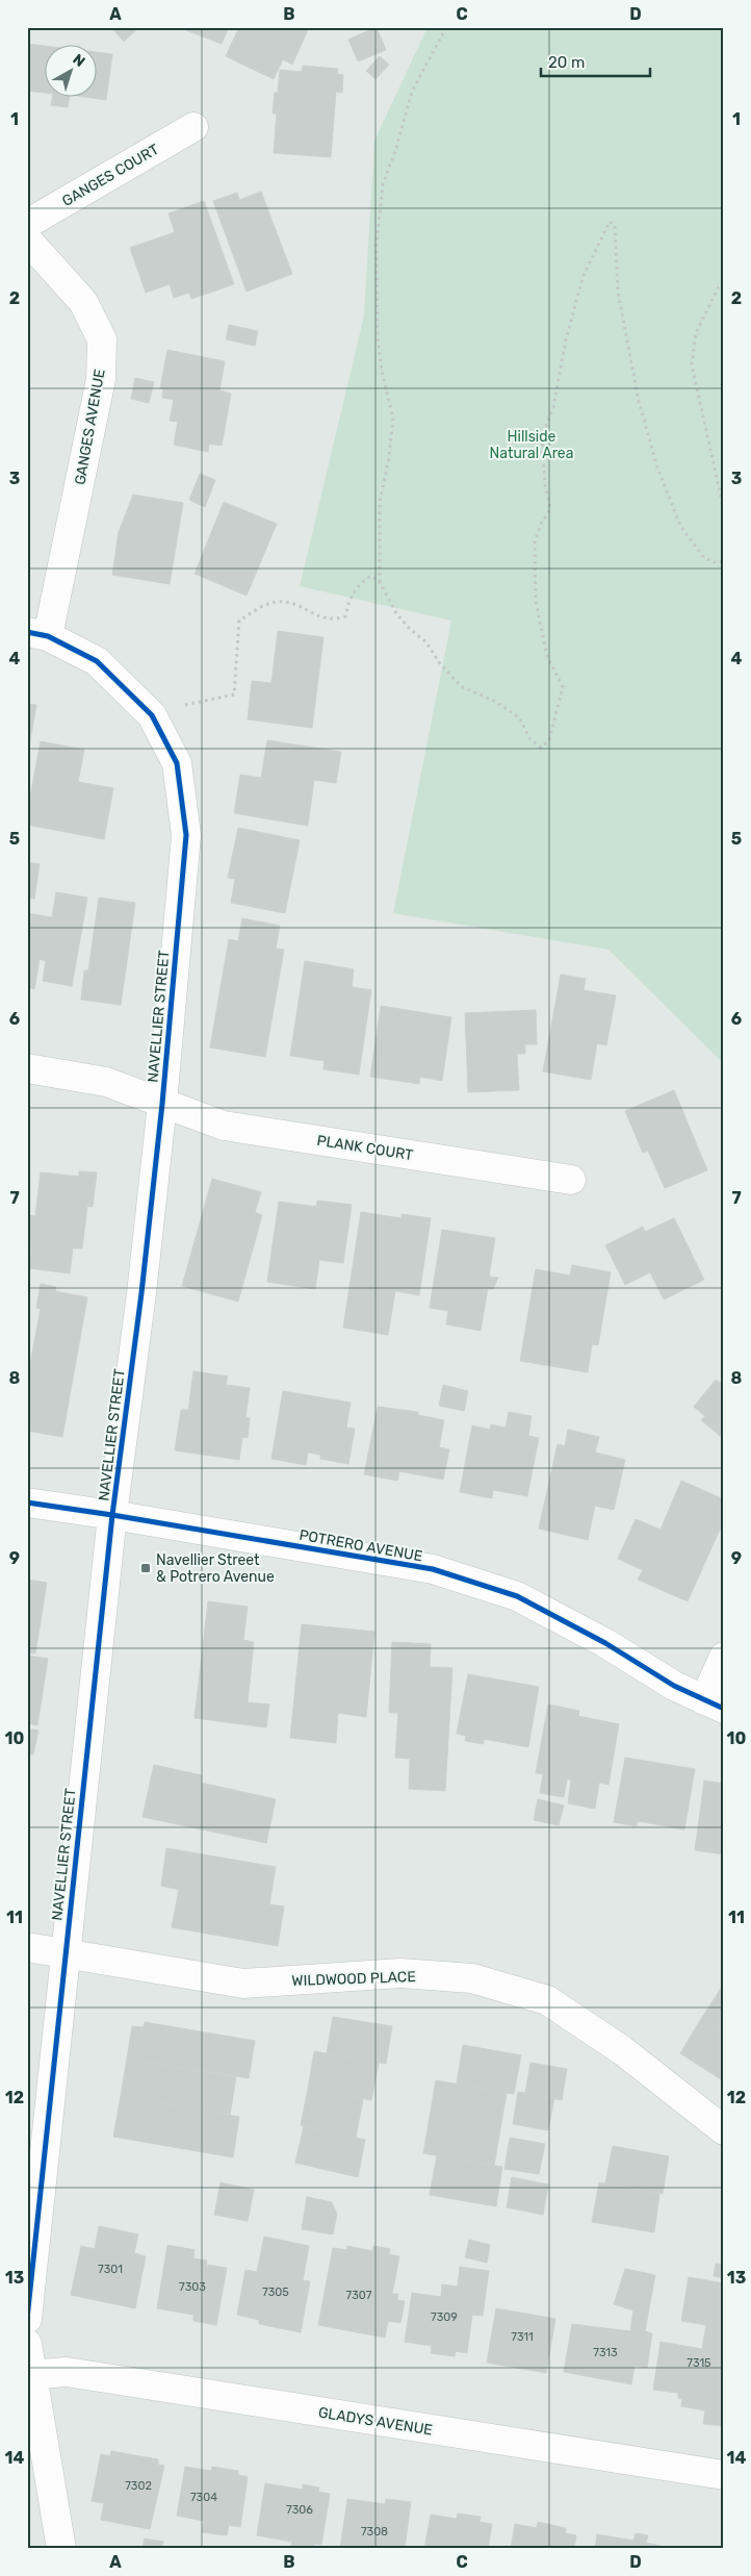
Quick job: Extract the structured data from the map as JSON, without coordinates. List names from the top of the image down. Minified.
{"streets":{"street":["GANGES COURT","GANGES AVENUE","NAVELLIER STREET","PLANK COURT","POTRERO AVENUE","WILDWOOD PLACE","GLADYS AVENUE"]},"crossings":[["GANGES AVENUE","NAVELLIER STREET"],["NAVELLIER STREET","PLANK COURT"],["NAVELLIER STREET","POTRERO AVENUE"],["NAVELLIER STREET","WILDWOOD PLACE"]],"parks":["Hillside Natural Area"],"places":{"transit":["Navellier Street & Potrero Avenue"]},"house_numbers":["7301","7303","7305","7307","7309","7311","7313","7315","7302","7304","7306","7308"],"scale_bar":"20 m","north":"top right","grid":{"columns":["A","B","C","D"],"rows":["1","2","3","4","5","6","7","8","9","10","11","12","13","14"]}}
